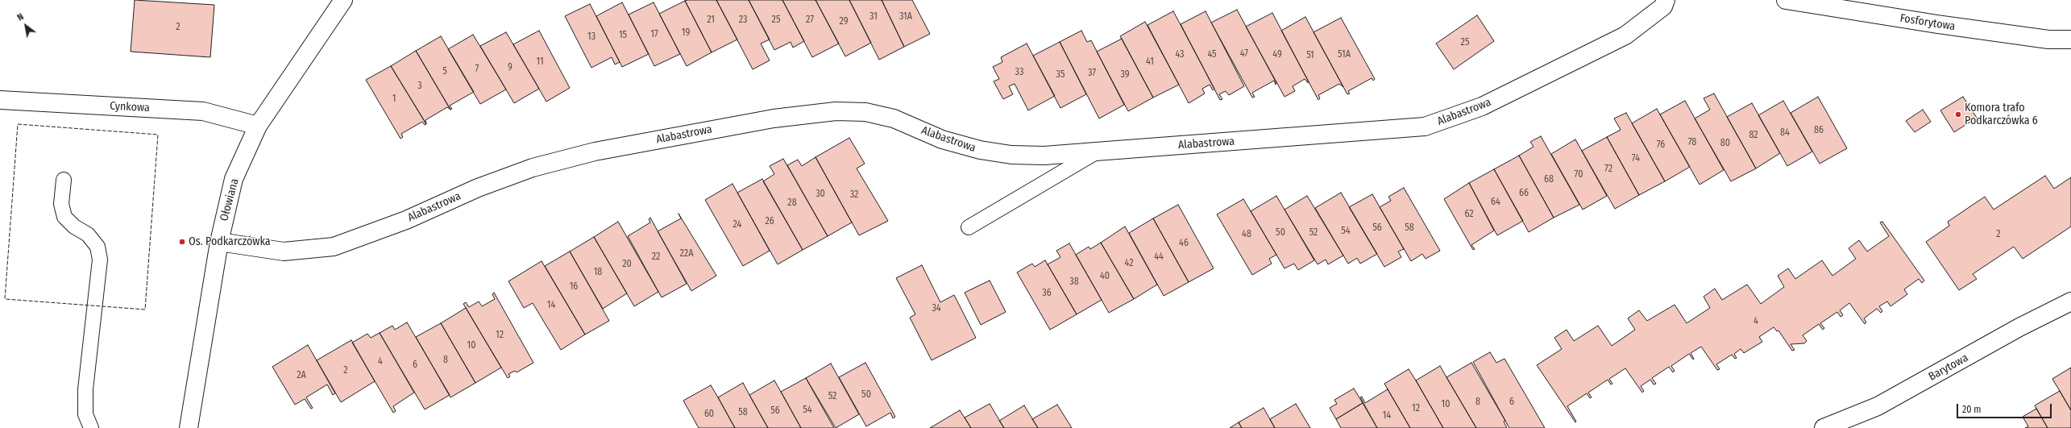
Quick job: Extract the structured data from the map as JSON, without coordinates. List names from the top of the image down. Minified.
{"streets":{"street":["Fosforytowa","Cynkowa","Alabastrowa","Ołowiana","Barytowa"]},"crossings":[["Cynkowa","Ołowiana"],["Alabastrowa","Ołowiana"]],"places":["Komora trafo Podkarczówka 6","Os. Podkarczówka"],"house_numbers":["31","31A","21","23","25","27","29","2","19","17","15","13","25","47","43","45","49","51A","51","11","41","9","7","5","33","37","35","39","3","1","86","84","82","78","80","76","74","72","70","68","66","30","32","64","28","62","26","24","56","58","54","50","52","48","2","46","22A","22","44","42","20","18","40","38","16","36","14","34","4","12","10","8","4","6","2","2A","50","52","8","6","10","12","54","56","58","60","14"],"scale_bar":"20 m","north":"top left"}
